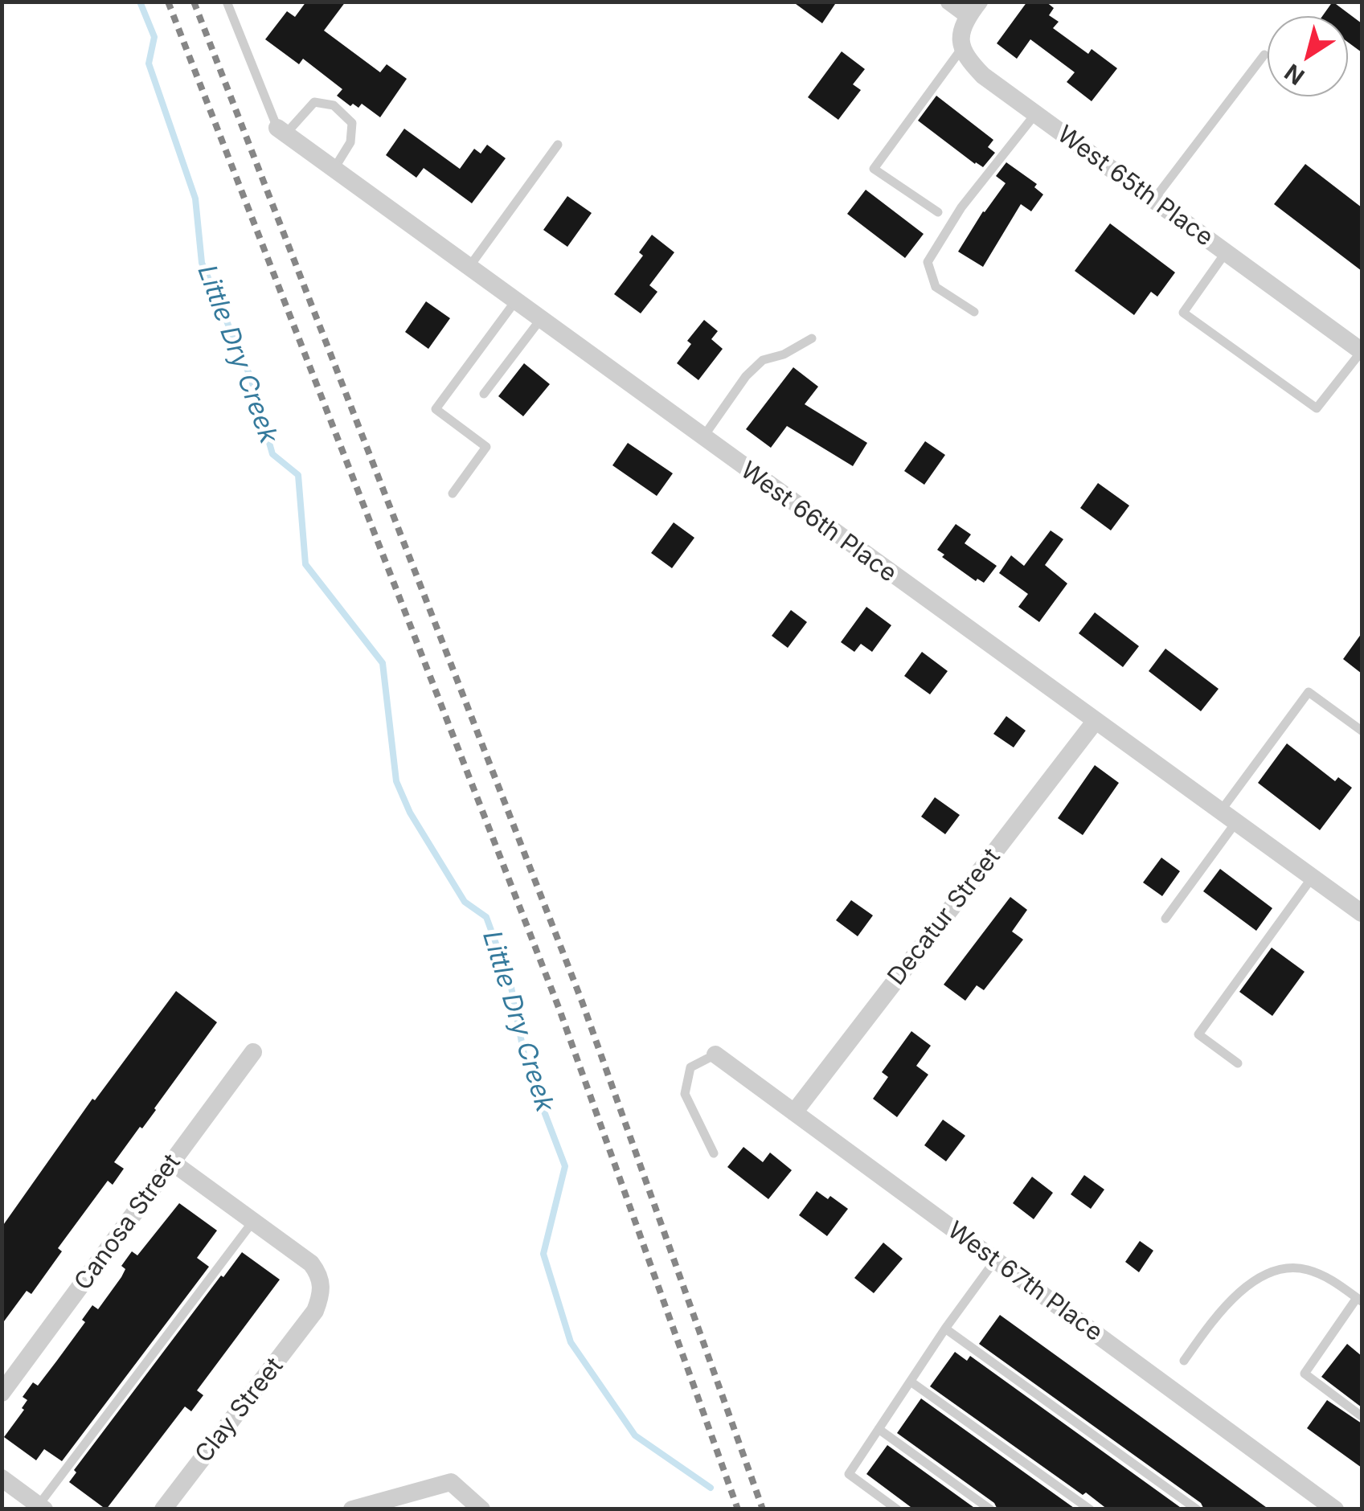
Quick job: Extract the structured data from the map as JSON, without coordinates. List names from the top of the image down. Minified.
{"streets":{"street":["West 65th Place","West 66th Place","Decatur Street","Canosa Street","West 67th Place","Clay Street"]},"crossings":[["West 66th Place","Decatur Street"],["Decatur Street","West 67th Place"]],"water":["Little Dry Creek"],"north":"bottom left"}
